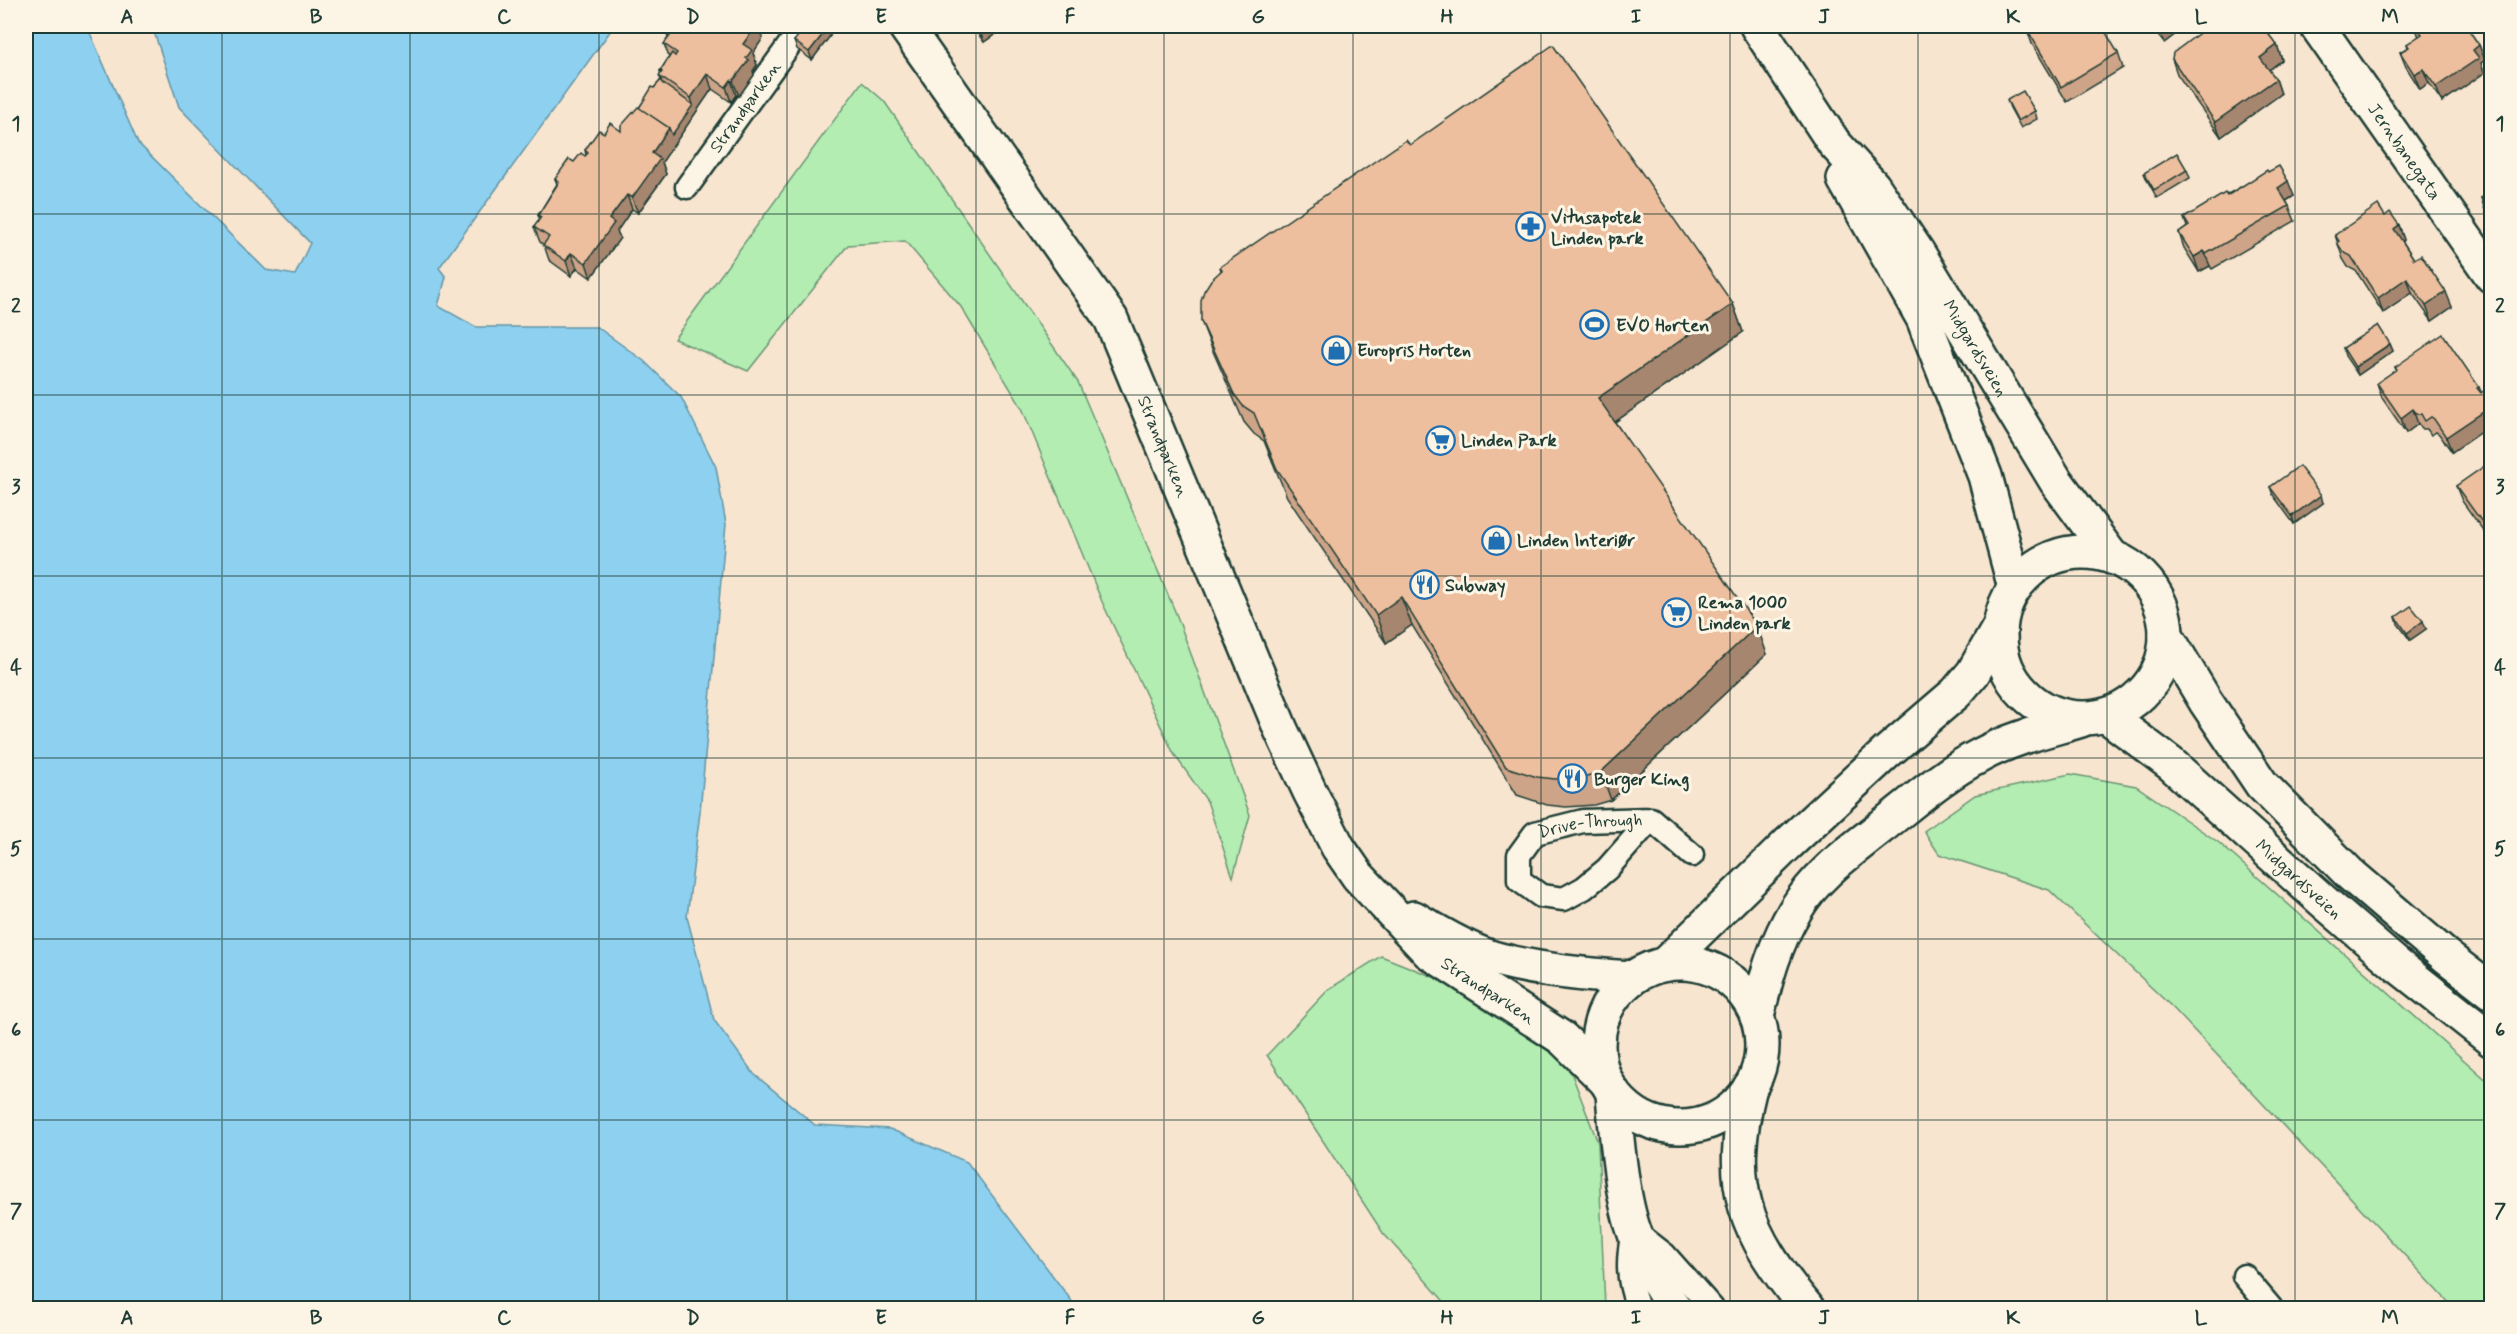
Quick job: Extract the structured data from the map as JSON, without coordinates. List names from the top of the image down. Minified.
{"streets":{"main road":["Strandparken","Jernbanegata","Midgardsveien"],"lane":["Drive-Through"]},"places":{"pharmacy":["Vitusapotek Linden park"],"sports":["EVO Horten"],"shop":["Europris Horten","Linden Interiør"],"supermarket":["Linden Park","Rema 1000 Linden park"],"restaurant":["Subway","Burger King"]},"grid":{"columns":["A","B","C","D","E","F","G","H","I","J","K","L","M"],"rows":["1","2","3","4","5","6","7"]}}
